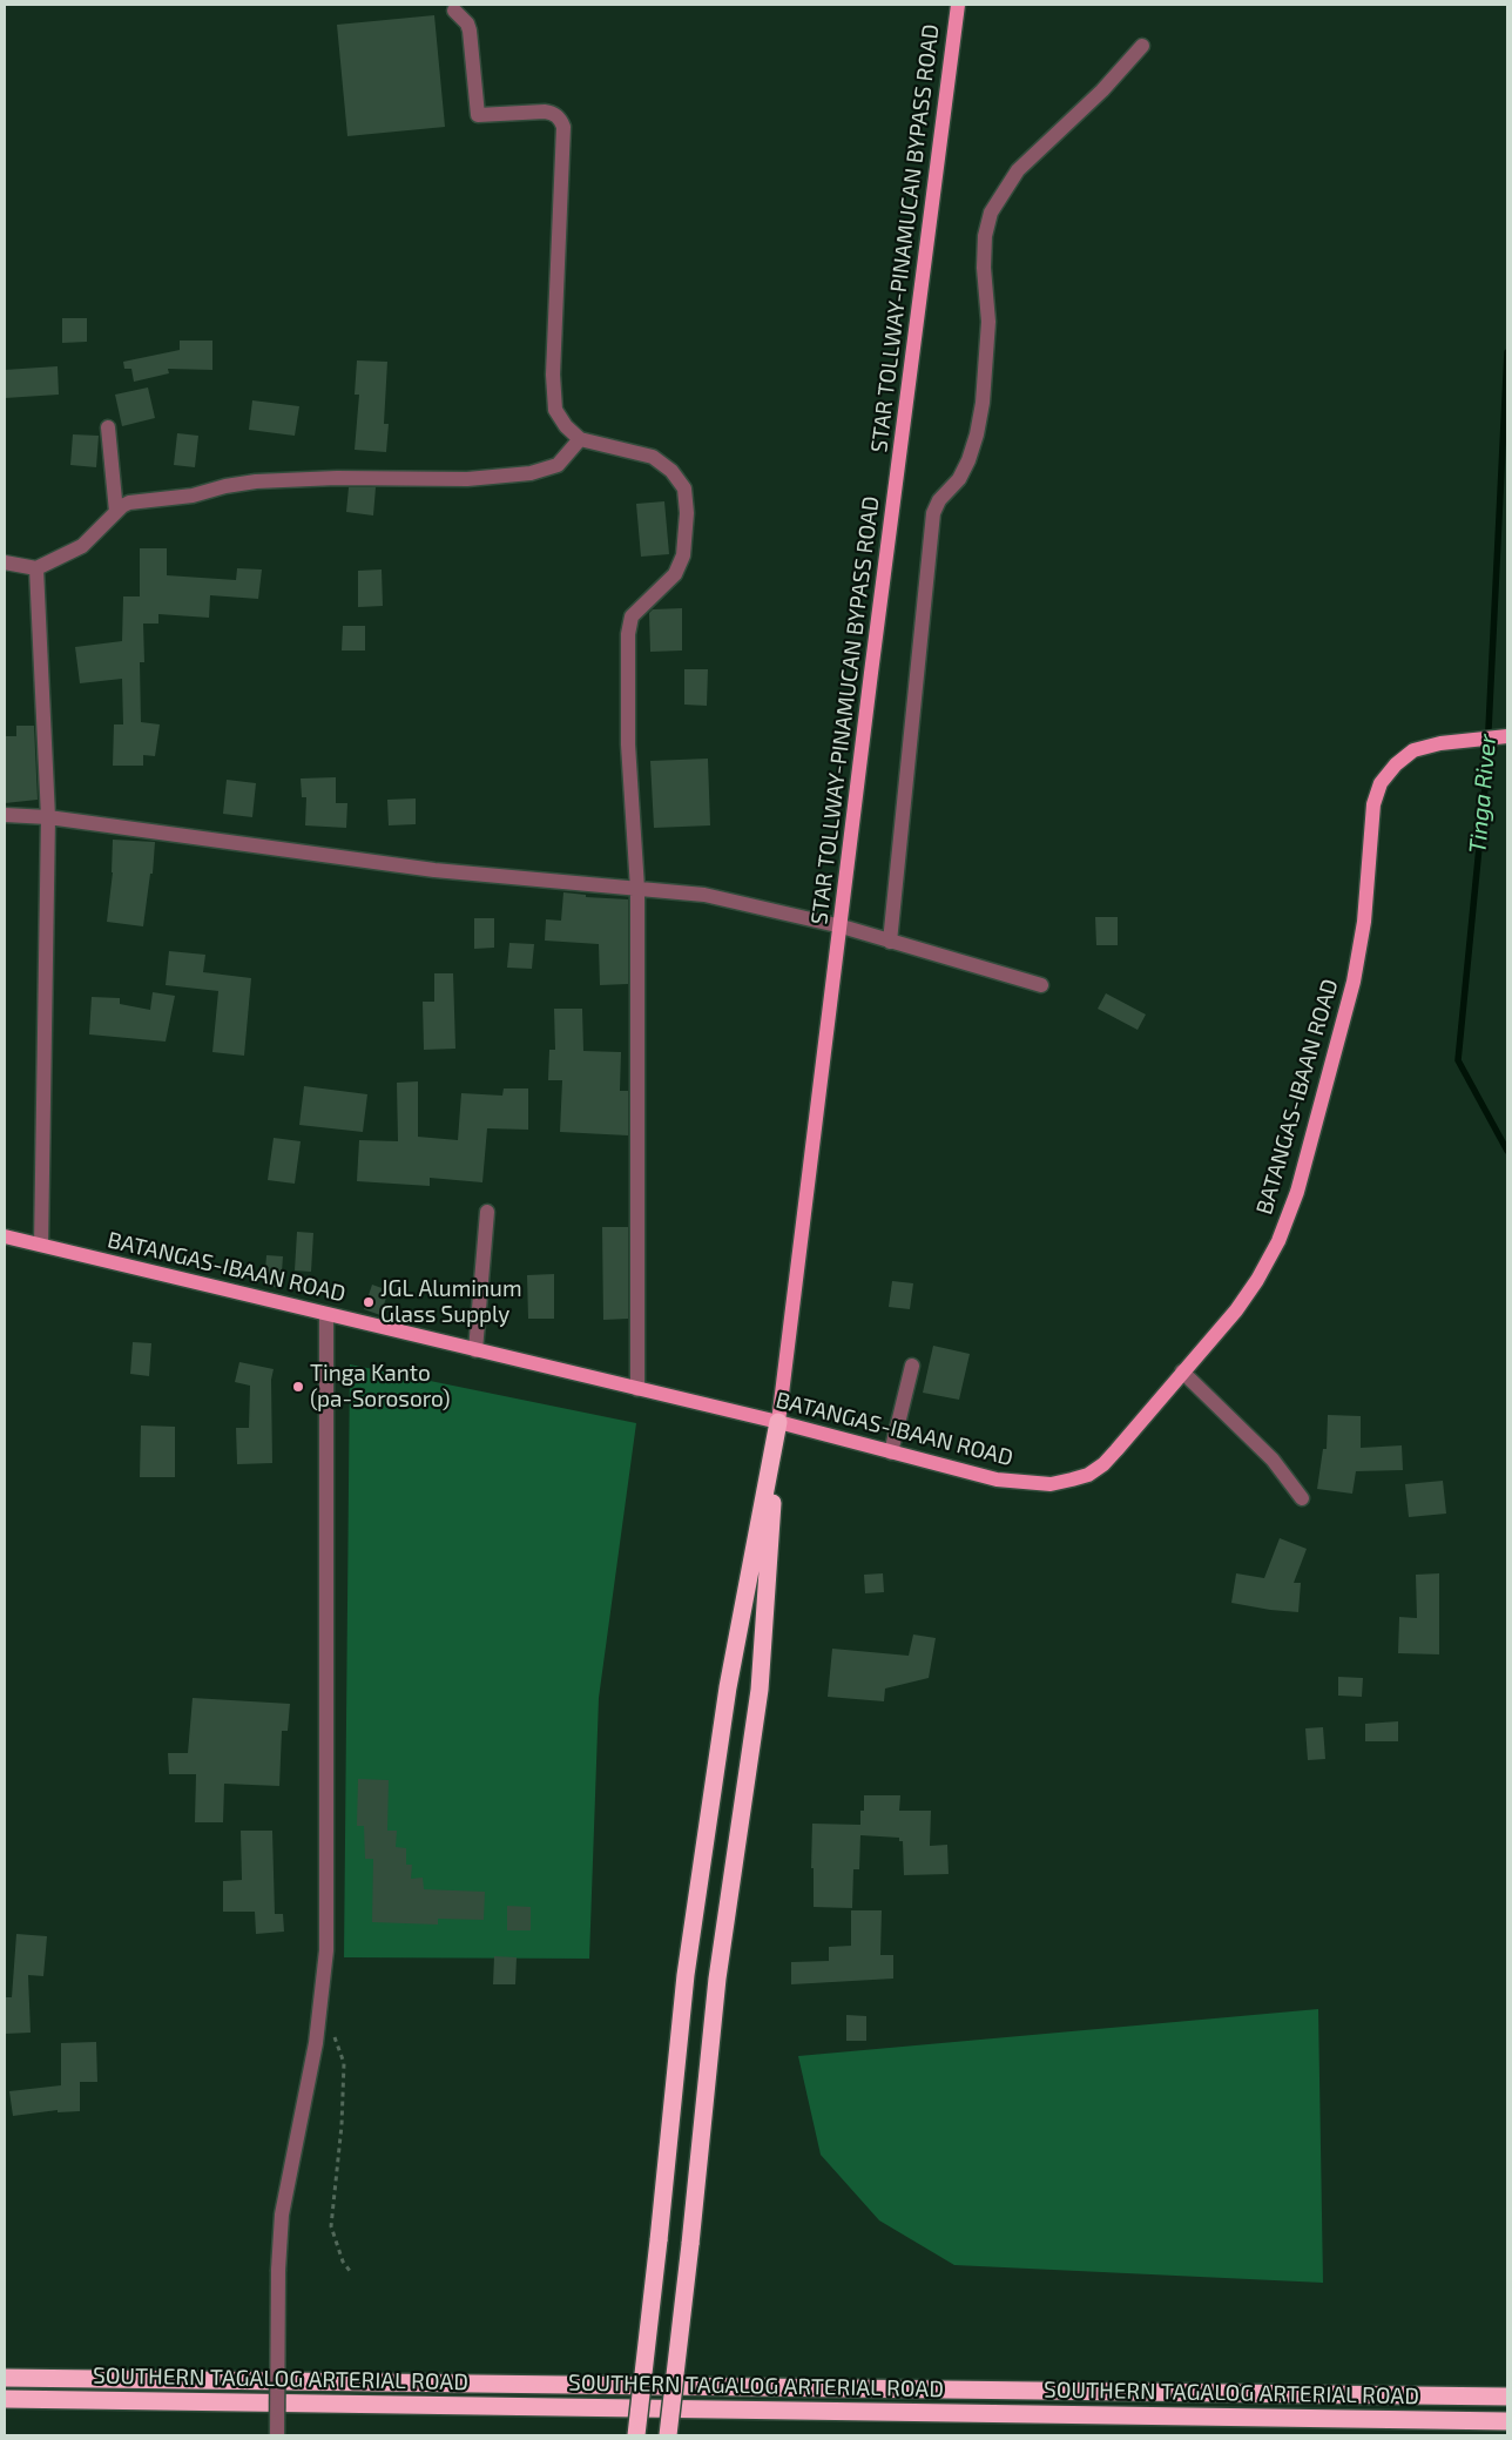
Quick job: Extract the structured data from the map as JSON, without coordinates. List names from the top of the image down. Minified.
{"streets":{"highway":["SOUTHERN TAGALOG ARTERIAL ROAD"],"main road":["STAR TOLLWAY-PINAMUCAN BYPASS ROAD","BATANGAS-IBAAN ROAD"]},"crossings":[["STAR TOLLWAY-PINAMUCAN BYPASS ROAD","BATANGAS-IBAAN ROAD"]],"water":["Tinga River"],"places":["JGL Aluminum Glass Supply","Tinga Kanto (pa-Sorosoro)"]}
